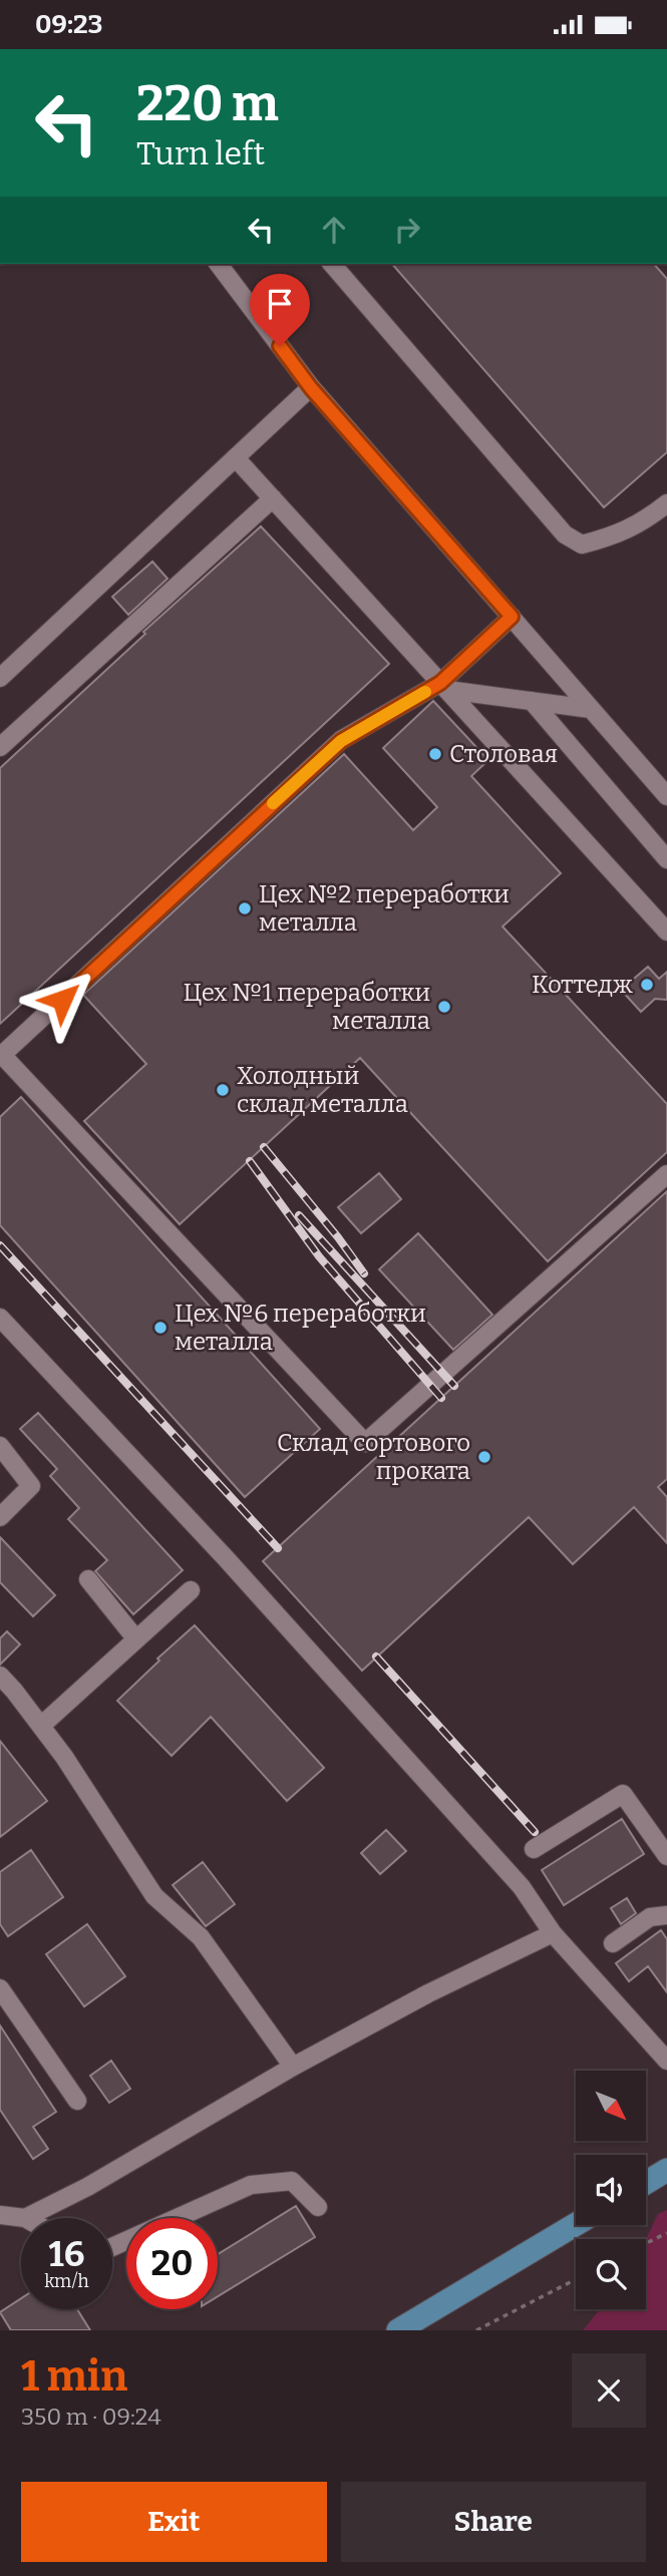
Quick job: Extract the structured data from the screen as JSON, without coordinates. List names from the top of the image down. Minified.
{"places":["Столовая","Цех №2 переработки металла","Коттедж","Цех №1 переработки металла","Холодный склад металла","Цех №6 переработки металла","Склад сортового проката"],"north":"bottom right","page":{"status":"09:23","turn":["220 m","Turn left"],"speed":"16 km/h","limit":"20","heading":["1 min","350 m · 09:24"],"buttons":["Exit","Share"]}}
